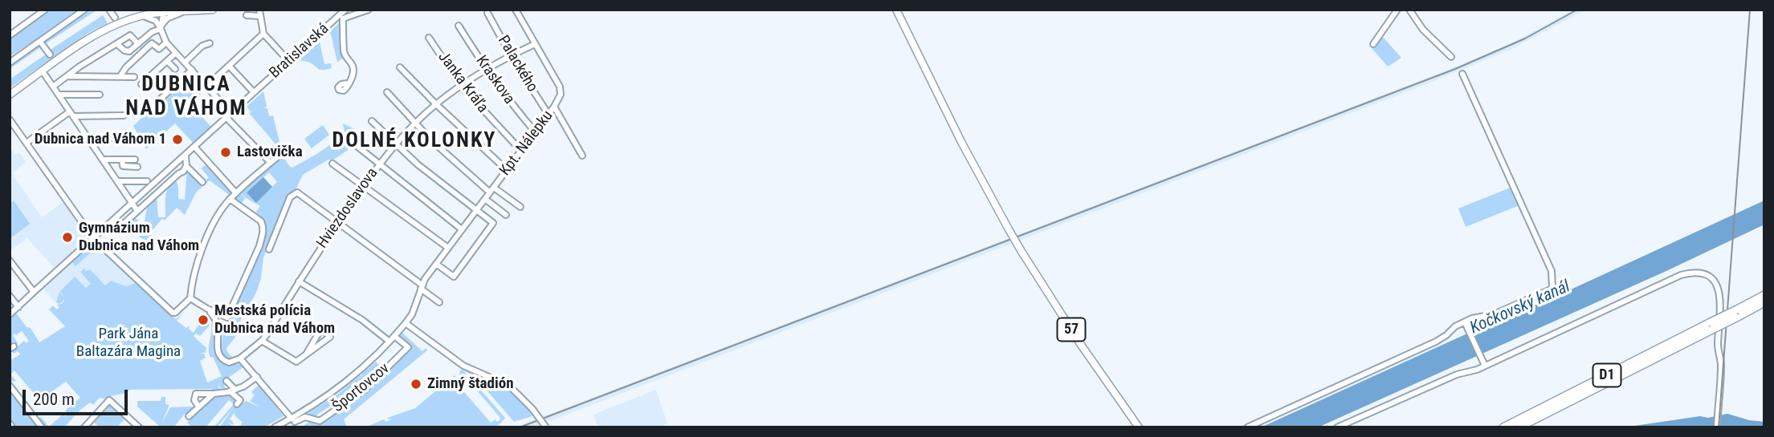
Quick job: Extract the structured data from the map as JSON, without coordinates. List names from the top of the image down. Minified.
{"streets":{"highway":["D1"],"main road":["57"],"street":["Bratislavská","Palackého","Kraskova","Janka Kráľa","Kpt. Nálepku","Hviezdoslavova","Športovcov"]},"crossings":[["Palackého","Kpt. Nálepku"],["Palackého","Hviezdoslavova"],["Kraskova","Kpt. Nálepku"],["Kraskova","Hviezdoslavova"],["Janka Kráľa","Kpt. Nálepku"],["Janka Kráľa","Hviezdoslavova"],["Kpt. Nálepku","Hviezdoslavova"],["Kpt. Nálepku","Športovcov"]],"districts":["DUBNICA NAD VÁHOM","DOLNÉ KOLONKY"],"water":["Kočkovský kanál"],"parks":["Park Jána Baltazára Magina"],"places":["Dubnica nad Váhom 1","Lastovička","Gymnázium Dubnica nad Váhom","Mestská polícia Dubnica nad Váhom","Zimný štadión"],"scale_bar":"200 m"}
